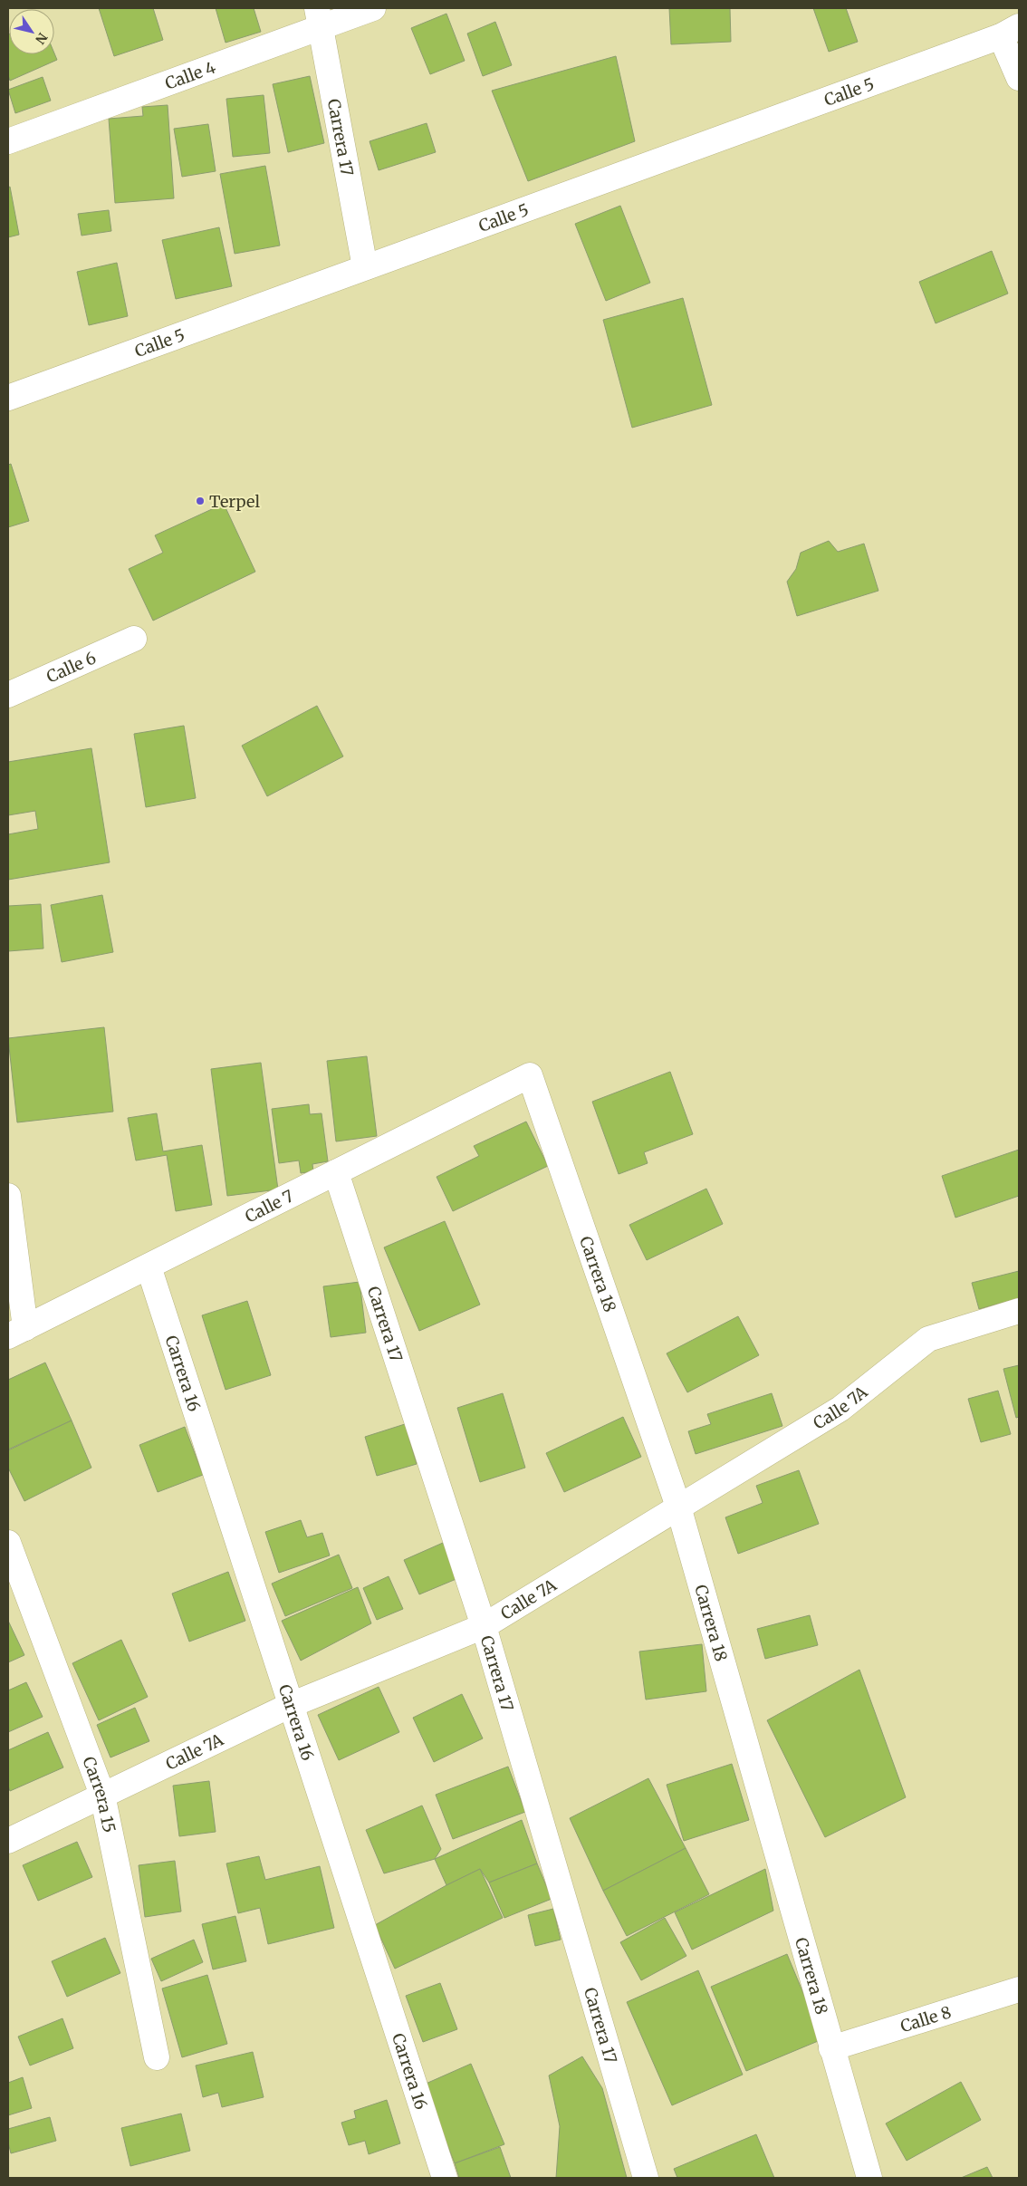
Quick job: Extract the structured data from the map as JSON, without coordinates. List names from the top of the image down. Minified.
{"streets":{"street":["Calle 4","Calle 5","Carrera 17","Calle 6","Calle 7","Carrera 18","Carrera 16","Calle 7A","Carrera 15","Calle 8"]},"crossings":[["Calle 4","Carrera 17"],["Calle 5","Carrera 17"],["Carrera 17","Calle 7"],["Carrera 17","Calle 7A"],["Calle 7","Carrera 18"],["Calle 7","Carrera 16"],["Carrera 18","Calle 7A"],["Carrera 18","Calle 8"],["Carrera 16","Calle 7A"],["Calle 7A","Carrera 15"]],"places":["Terpel"],"north":"bottom right"}
